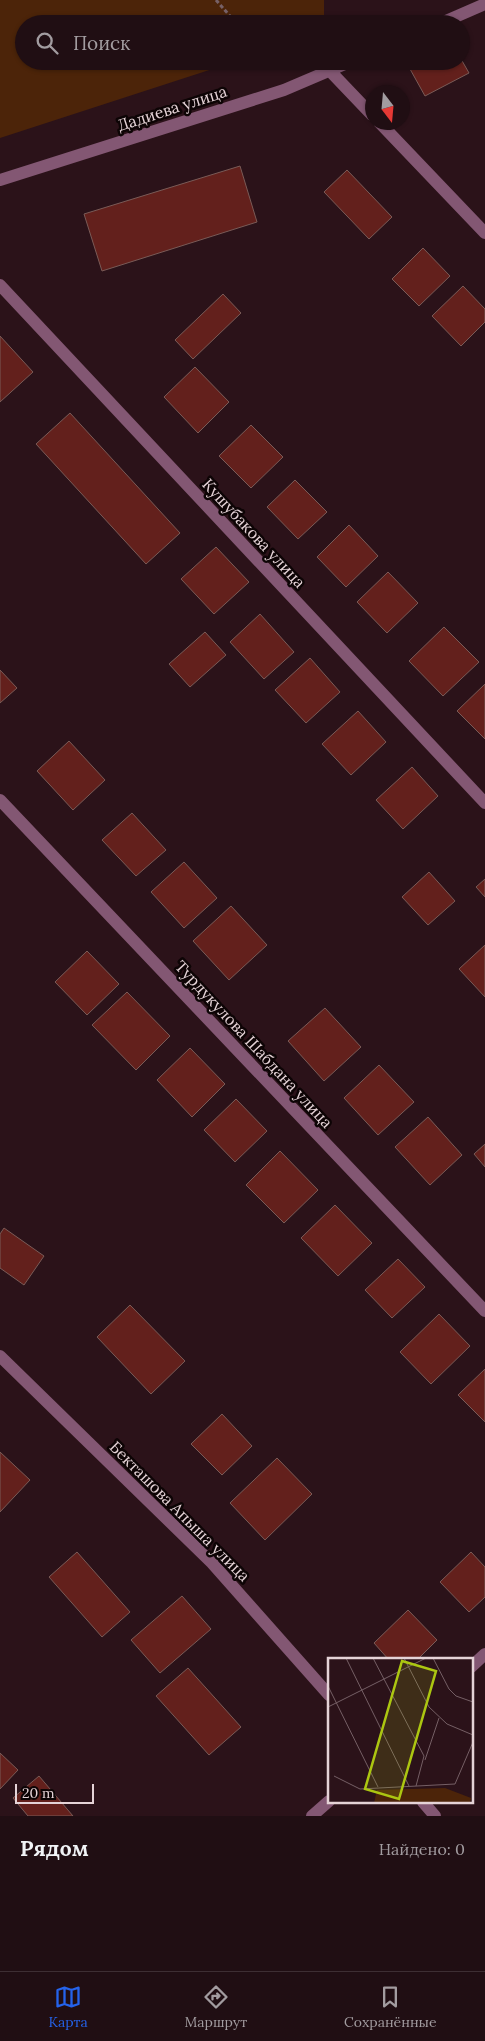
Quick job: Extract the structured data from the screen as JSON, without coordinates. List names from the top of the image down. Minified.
{"streets":{"street":["Дадиева улица","Кушубакова улица","Турдукулова Шабдана улица","Бекташова Апыша улица"]},"scale_bar":"20 m","north":"bottom","page":{"search":"Поиск","scale":"20 m","heading":["Рядом","Найдено: 0"],"nav":["Карта","Маршрут","Сохранённые"]}}
